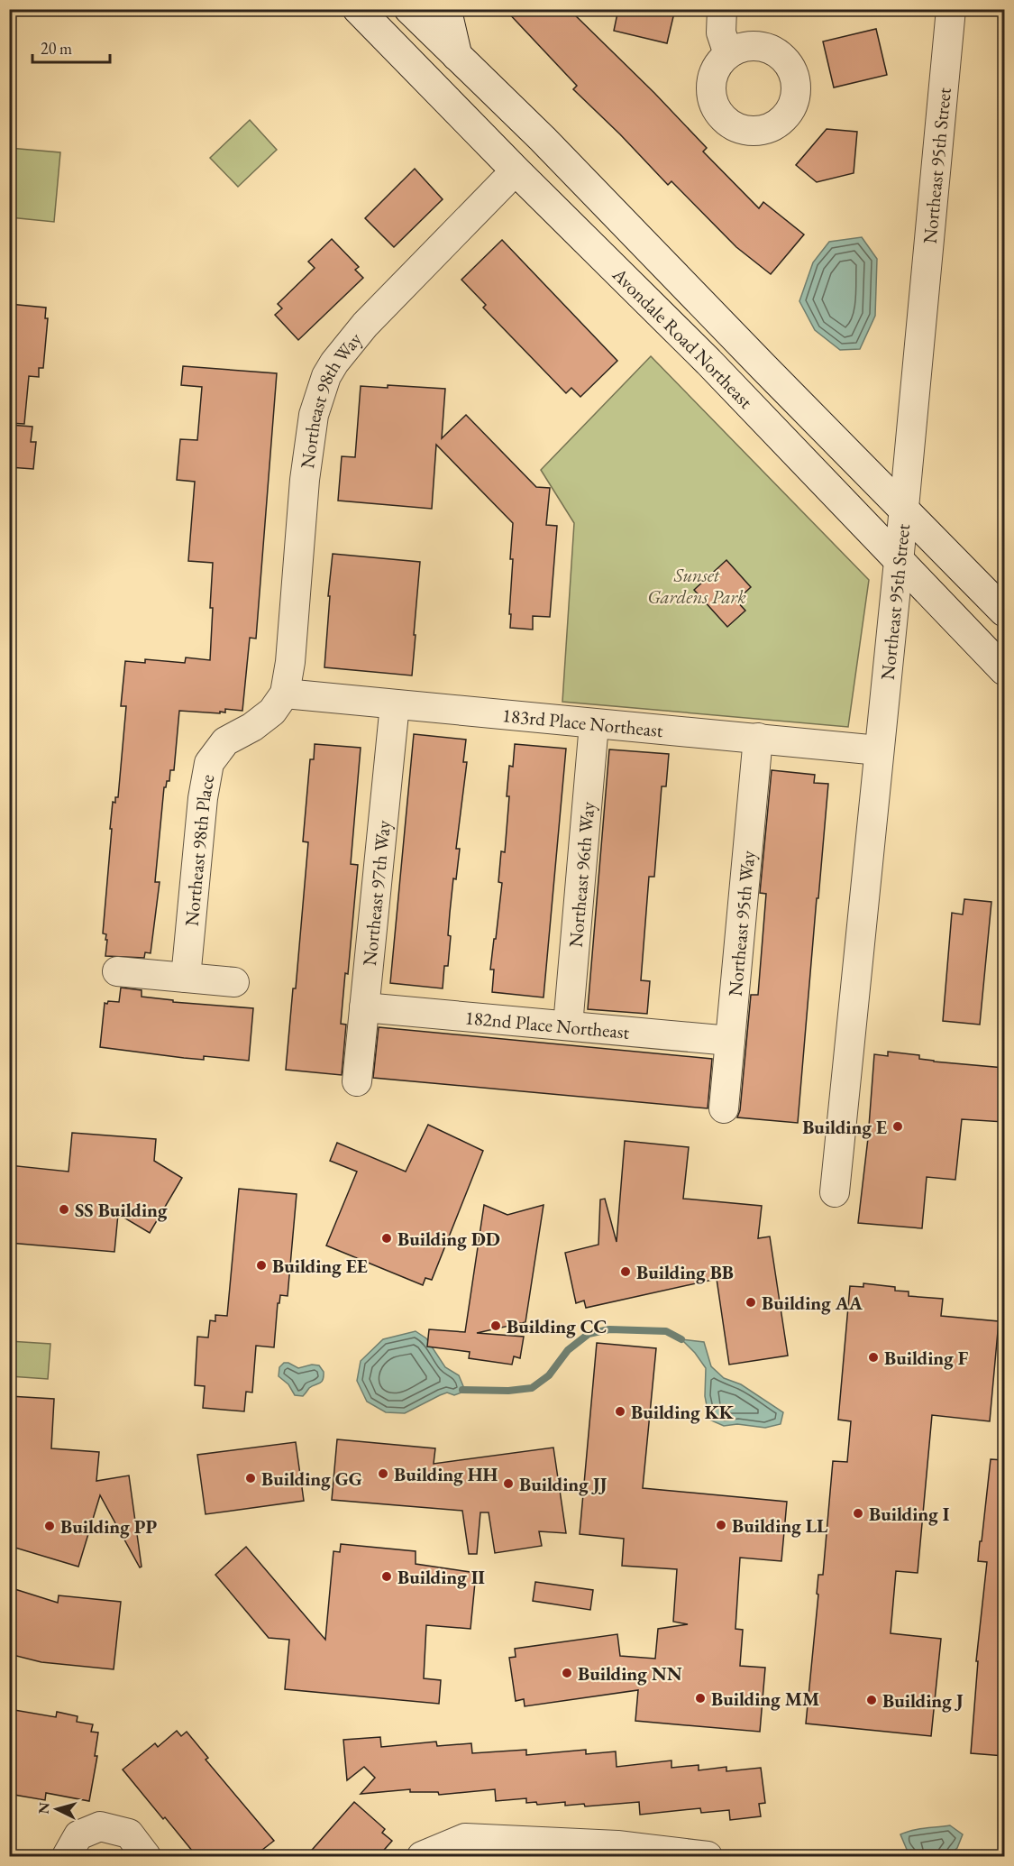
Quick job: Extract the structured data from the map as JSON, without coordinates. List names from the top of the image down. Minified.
{"streets":{"main road":["Avondale Road Northeast"],"street":["Northeast 95th Street","Northeast 98th Way","183rd Place Northeast","Northeast 98th Place","Northeast 96th Way","Northeast 97th Way","Northeast 95th Way","182nd Place Northeast"]},"crossings":[["Northeast 95th Street","Avondale Road Northeast"],["Northeast 95th Street","183rd Place Northeast"],["Avondale Road Northeast","Northeast 98th Way"],["Northeast 98th Way","183rd Place Northeast"],["Northeast 98th Way","Northeast 98th Place"],["183rd Place Northeast","Northeast 98th Place"],["183rd Place Northeast","Northeast 96th Way"],["183rd Place Northeast","Northeast 97th Way"],["183rd Place Northeast","Northeast 95th Way"],["Northeast 96th Way","182nd Place Northeast"],["Northeast 97th Way","182nd Place Northeast"],["Northeast 95th Way","182nd Place Northeast"]],"parks":["Sunset Gardens Park"],"places":["Building E","SS Building","Building DD","Building EE","Building BB","Building AA","Building CC","Building F","Building KK","Building HH","Building GG","Building JJ","Building I","Building LL","Building PP","Building II","Building NN","Building MM","Building J"],"scale_bar":"20 m","north":"left"}
